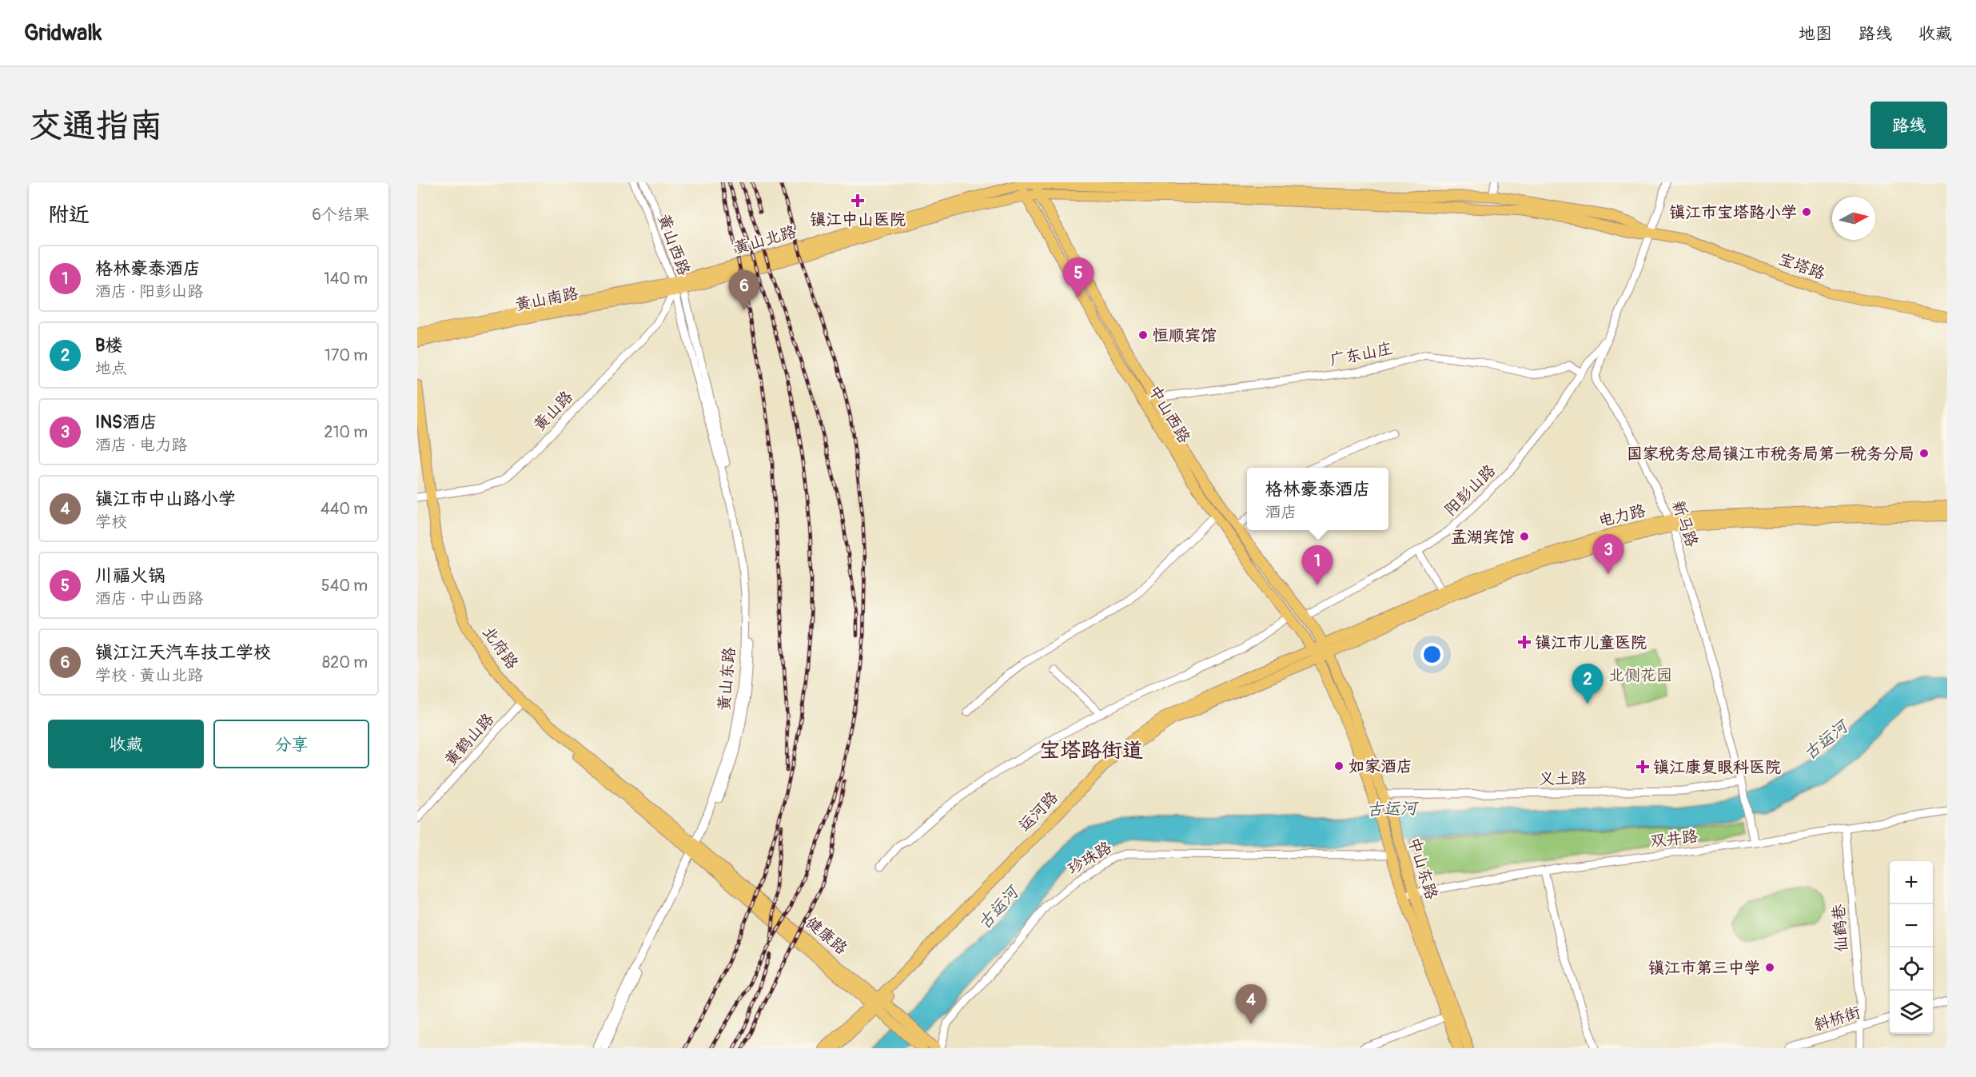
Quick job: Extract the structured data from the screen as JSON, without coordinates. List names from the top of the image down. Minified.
{"streets":{"main road":["黄山北路","宝塔路","黄山南路","中山西路","电力路","北府路","运河路","中山东路","健康路"],"street":["黄山西路","广东山庄","黄山路","阳彭山路","新马路","黄山东路","黄鹤山路","义土路","双井路","珍珠路","仙鹤巷","斜桥街"]},"crossings":[["黄山北路","黄山西路"],["黄山北路","宝塔路"],["黄山北路","黄山南路"],["黄山北路","黄山路"],["黄山北路","中山西路"],["黄山北路","新马路"],["黄山北路","黄山东路"],["黄山西路","黄山南路"],["黄山西路","黄山路"],["黄山西路","黄山东路"],["宝塔路","新马路"],["黄山南路","黄山路"],["黄山南路","黄山东路"],["广东山庄","中山西路"],["广东山庄","阳彭山路"],["黄山路","北府路"],["黄山路","黄山东路"],["中山西路","阳彭山路"],["中山西路","电力路"],["中山西路","运河路"],["中山西路","中山东路"],["阳彭山路","新马路"],["电力路","新马路"],["电力路","运河路"],["电力路","中山东路"],["新马路","义土路"],["新马路","双井路"],["北府路","黄山东路"],["北府路","黄鹤山路"],["北府路","健康路"],["黄山东路","健康路"],["义土路","中山东路"],["运河路","中山东路"],["运河路","健康路"],["双井路","中山东路"],["双井路","仙鹤巷"],["珍珠路","中山东路"],["珍珠路","健康路"],["仙鹤巷","斜桥街"]],"districts":["宝塔路街道"],"water":["古运河"],"parks":["北侧花园"],"places":{"health":["镇江中山医院","镇江市儿童医院","镇江康复眼科医院"],"other":["镇江市宝塔路小学","恒顺宾馆","国家税务总局镇江市税务局第一税务分局","孟湖宾馆","如家酒店","镇江市第三中学"]},"north":"right","page":{"header":"Gridwalk","nav":["地图","路线","收藏"],"buttons":["路线",["收藏","分享"]],"title":"交通指南","heading":["附近","6个结果"],"list":[{"mark":"1","name":"格林豪泰酒店","note":"酒店 · 阳彭山路","value":"140 m"},{"mark":"2","name":"B楼","note":"地点","value":"170 m"},{"mark":"3","name":"INS酒店","note":"酒店 · 电力路","value":"210 m"},{"mark":"4","name":"镇江市中山路小学","note":"学校","value":"440 m"},{"mark":"5","name":"川福火锅","note":"酒店 · 中山西路","value":"540 m"},{"mark":"6","name":"镇江江天汽车技工学校","note":"学校 · 黄山北路","value":"820 m"}],"pins":["5","6","3","1","2","4"],"popup":["格林豪泰酒店","酒店"],"map_buttons":["+","−"]}}
